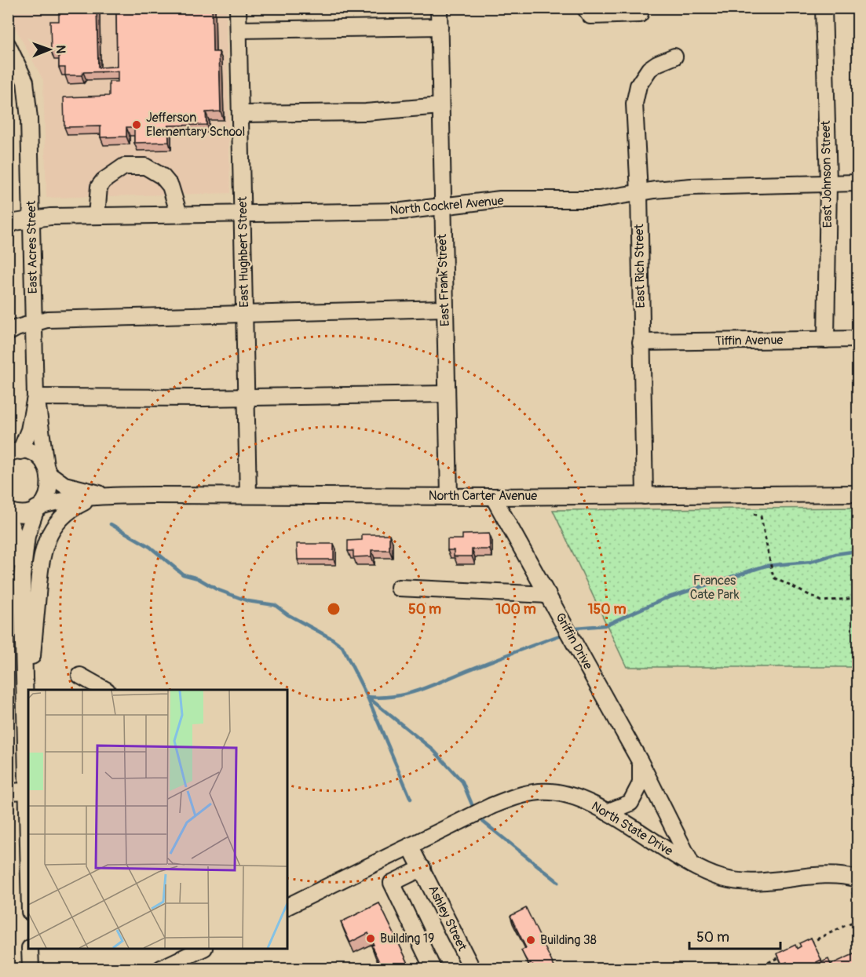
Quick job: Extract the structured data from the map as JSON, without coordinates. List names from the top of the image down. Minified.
{"streets":{"street":["East Johnson Street","North Cockrel Avenue","East Acres Street","East Hughbert Street","East Rich Street","East Frank Street","Tiffin Avenue","North Carter Avenue","Griffin Drive","North State Drive","Ashley Street"]},"crossings":[["East Johnson Street","North Cockrel Avenue"],["East Johnson Street","Tiffin Avenue"],["North Cockrel Avenue","East Acres Street"],["North Cockrel Avenue","East Hughbert Street"],["North Cockrel Avenue","East Rich Street"],["North Cockrel Avenue","East Frank Street"],["East Acres Street","North Carter Avenue"],["East Hughbert Street","North Carter Avenue"],["East Rich Street","Tiffin Avenue"],["East Rich Street","North Carter Avenue"],["East Frank Street","North Carter Avenue"],["North Carter Avenue","Griffin Drive"],["Griffin Drive","North State Drive"],["North State Drive","Ashley Street"]],"parks":["Frances Cate Park"],"places":["Jefferson Elementary School","Building 19","Building 38"],"scale_bar":"50 m","north":"right","rings":["50 m","100 m","150 m"]}
